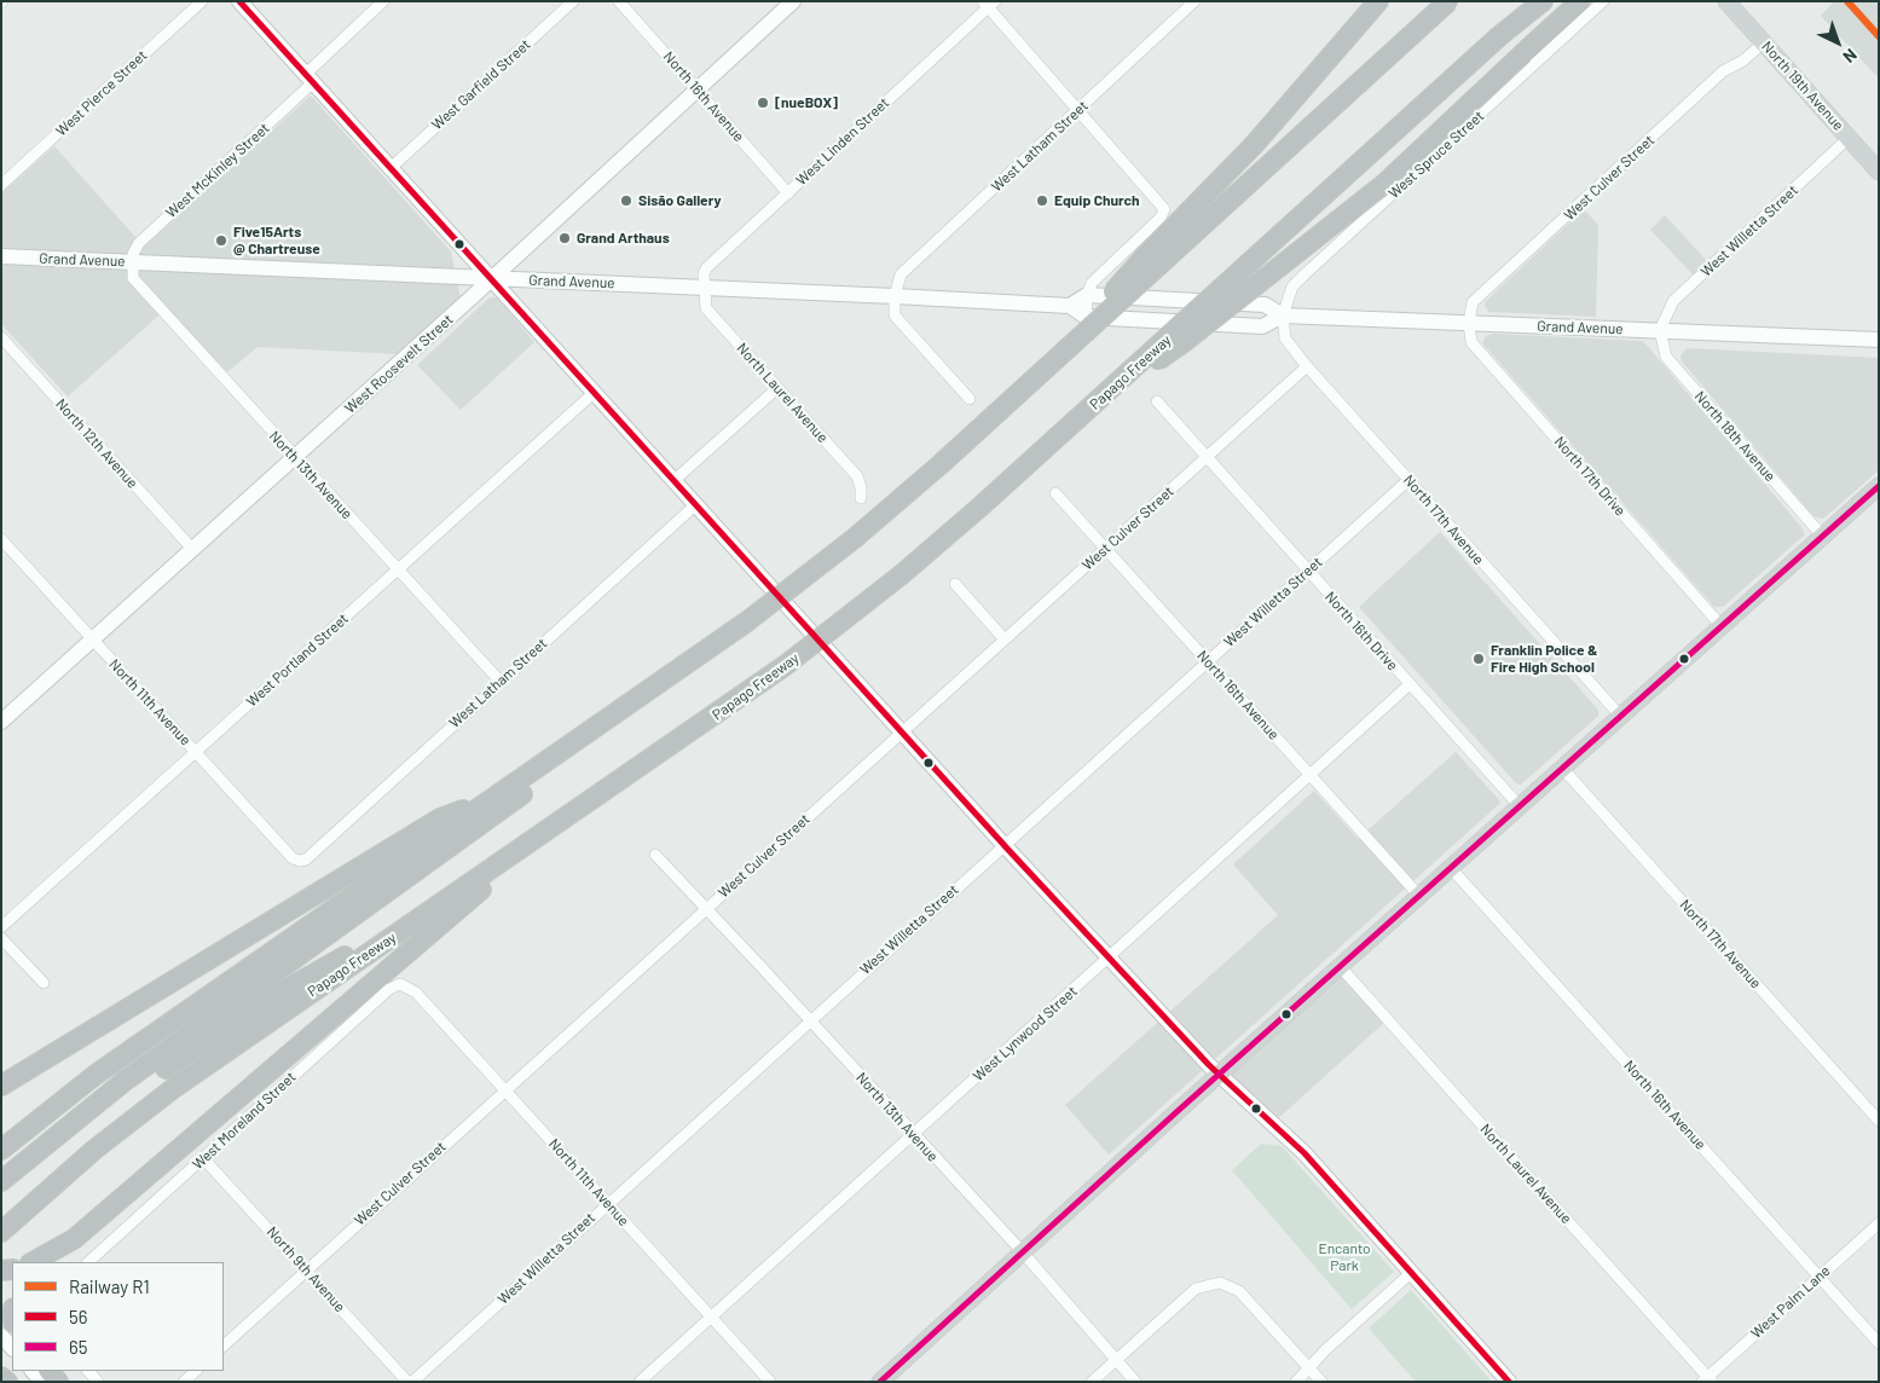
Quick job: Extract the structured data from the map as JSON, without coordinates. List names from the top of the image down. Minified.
{"streets":{"highway":["Papago Freeway"],"main road":["North 19th Avenue"],"street":["West Garfield Street","West Pierce Street","North 16th Avenue","West Linden Street","West Latham Street","West Spruce Street","West McKinley Street","West Culver Street","West Willetta Street","Grand Avenue","West Roosevelt Street","North Laurel Avenue","North 18th Avenue","North 12th Avenue","North 13th Avenue","North 17th Drive","North 17th Avenue","North 16th Drive","West Portland Street","North 11th Avenue","West Lynwood Street","West Moreland Street","North 9th Avenue","West Palm Lane"]},"crossings":[["North 19th Avenue","West Culver Street"],["North 19th Avenue","West Willetta Street"],["North 16th Avenue","West Linden Street"],["North 16th Avenue","West Culver Street"],["North 16th Avenue","West Willetta Street"],["North 16th Avenue","West Roosevelt Street"],["North 16th Avenue","West Lynwood Street"],["North 16th Avenue","West Palm Lane"],["West Linden Street","Grand Avenue"],["West Linden Street","North Laurel Avenue"],["West Latham Street","Grand Avenue"],["West Latham Street","North 13th Avenue"],["West Latham Street","North 11th Avenue"],["West Spruce Street","Grand Avenue"],["West Spruce Street","North 17th Avenue"],["West McKinley Street","Grand Avenue"],["West McKinley Street","North 13th Avenue"],["West Culver Street","Grand Avenue"],["West Culver Street","North 13th Avenue"],["West Culver Street","North 17th Drive"],["West Culver Street","North 17th Avenue"],["West Culver Street","North 16th Drive"],["West Culver Street","North 11th Avenue"],["West Culver Street","North 9th Avenue"],["West Willetta Street","Grand Avenue"],["West Willetta Street","North 18th Avenue"],["West Willetta Street","North 13th Avenue"],["West Willetta Street","North 17th Avenue"],["West Willetta Street","North 16th Drive"],["West Willetta Street","North 11th Avenue"],["West Willetta Street","North 9th Avenue"],["Grand Avenue","West Roosevelt Street"],["Grand Avenue","North Laurel Avenue"],["Grand Avenue","North 18th Avenue"],["Grand Avenue","North 13th Avenue"],["Grand Avenue","North 17th Drive"],["Grand Avenue","North 17th Avenue"],["West Roosevelt Street","North 12th Avenue"],["West Roosevelt Street","North 13th Avenue"],["West Roosevelt Street","North 11th Avenue"],["North Laurel Avenue","West Palm Lane"],["North 13th Avenue","West Portland Street"],["North 13th Avenue","West Lynwood Street"],["North 16th Drive","West Lynwood Street"],["West Portland Street","North 11th Avenue"],["North 11th Avenue","West Lynwood Street"],["North 11th Avenue","West Moreland Street"],["West Moreland Street","North 9th Avenue"]],"parks":["Encanto Park"],"places":["[nueBOX]","Sisāo Gallery","Equip Church","Grand Arthaus","Five15Arts @ Chartreuse","Franklin Police & Fire High School"],"lines":["rail line R1","transit line 56","transit line 65"],"legend":["Railway R1","56","65"],"north":"bottom right"}
